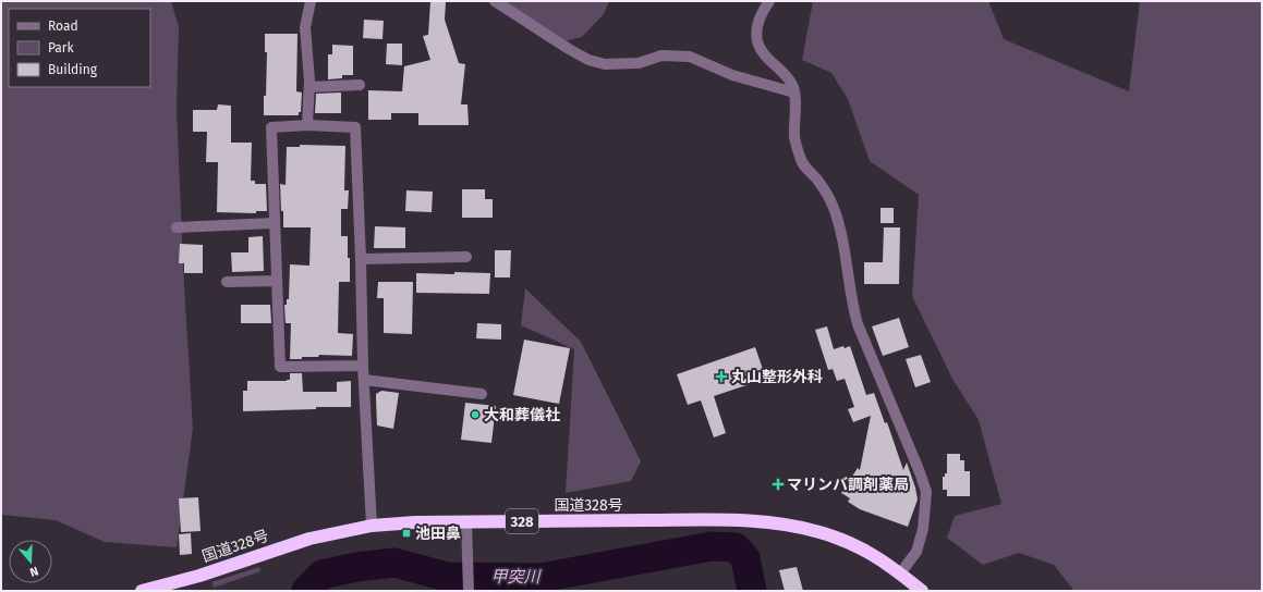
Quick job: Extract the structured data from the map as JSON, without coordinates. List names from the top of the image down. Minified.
{"streets":{"highway":["国道328号","328"]},"water":["甲突川"],"places":{"health":["丸山整形外科","マリンバ調剤薬局"],"other":["大和葬儀社"],"transit":["池田鼻"]},"legend":["Road","Park","Building"],"north":"bottom"}
